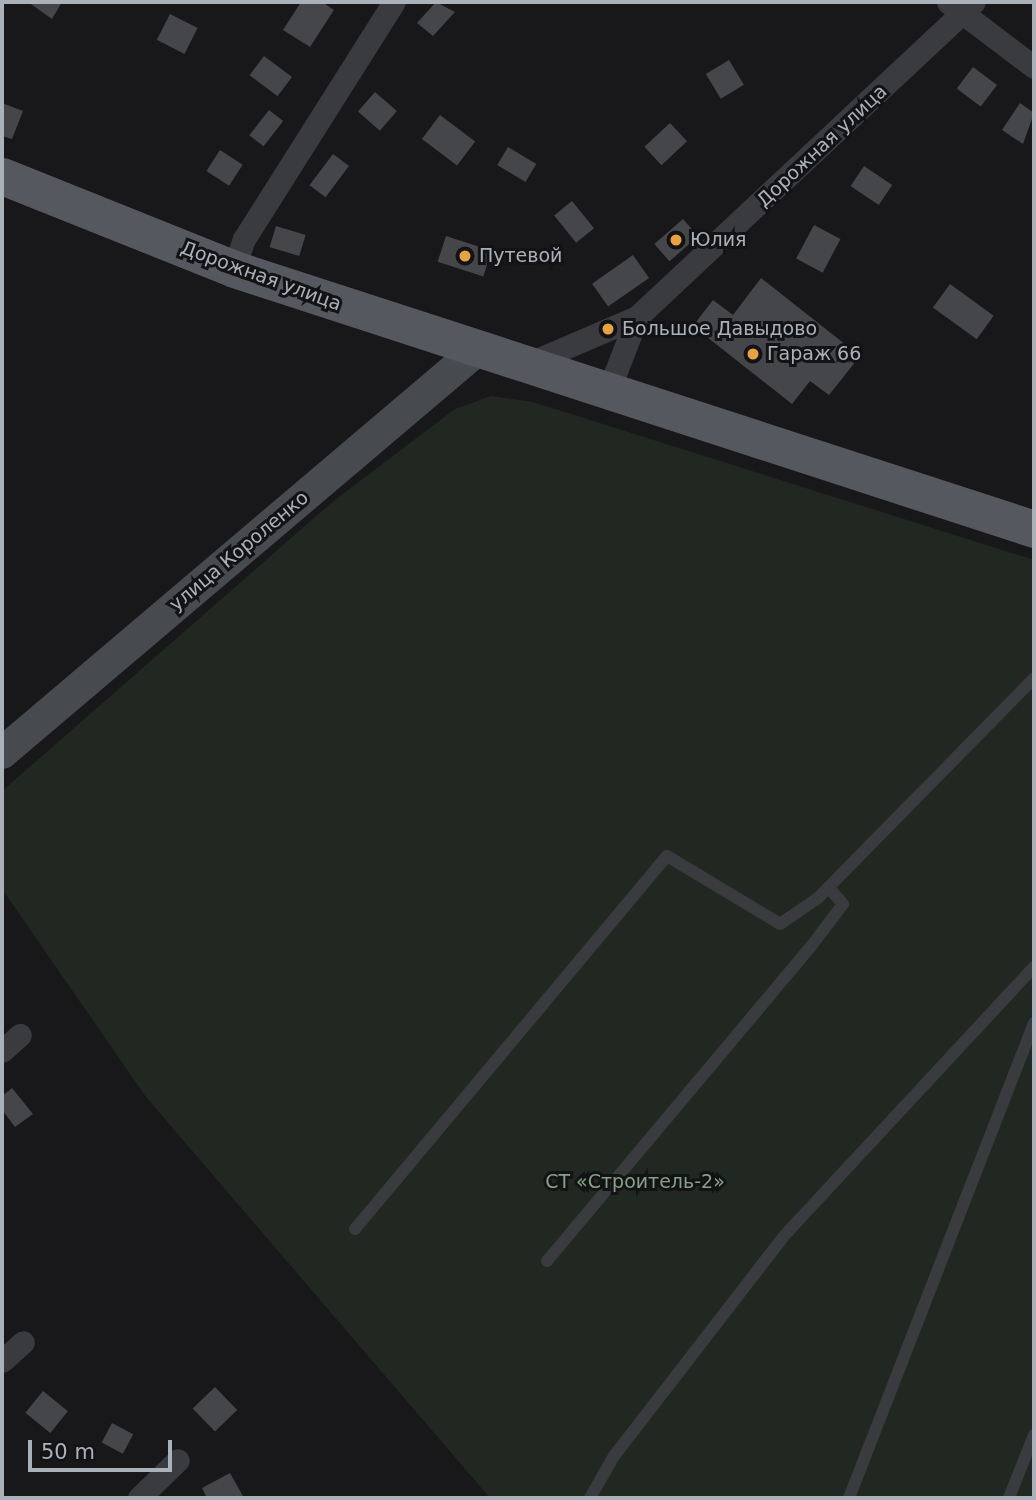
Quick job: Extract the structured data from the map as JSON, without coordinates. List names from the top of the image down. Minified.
{"streets":{"main road":["Дорожная улица"],"street":["улица Короленко"]},"crossings":[["Дорожная улица","улица Короленко"]],"parks":["СТ «Строитель-2»"],"places":["Юлия","Путевой","Большое Давыдово","Гараж 66"],"scale_bar":"50 m"}
